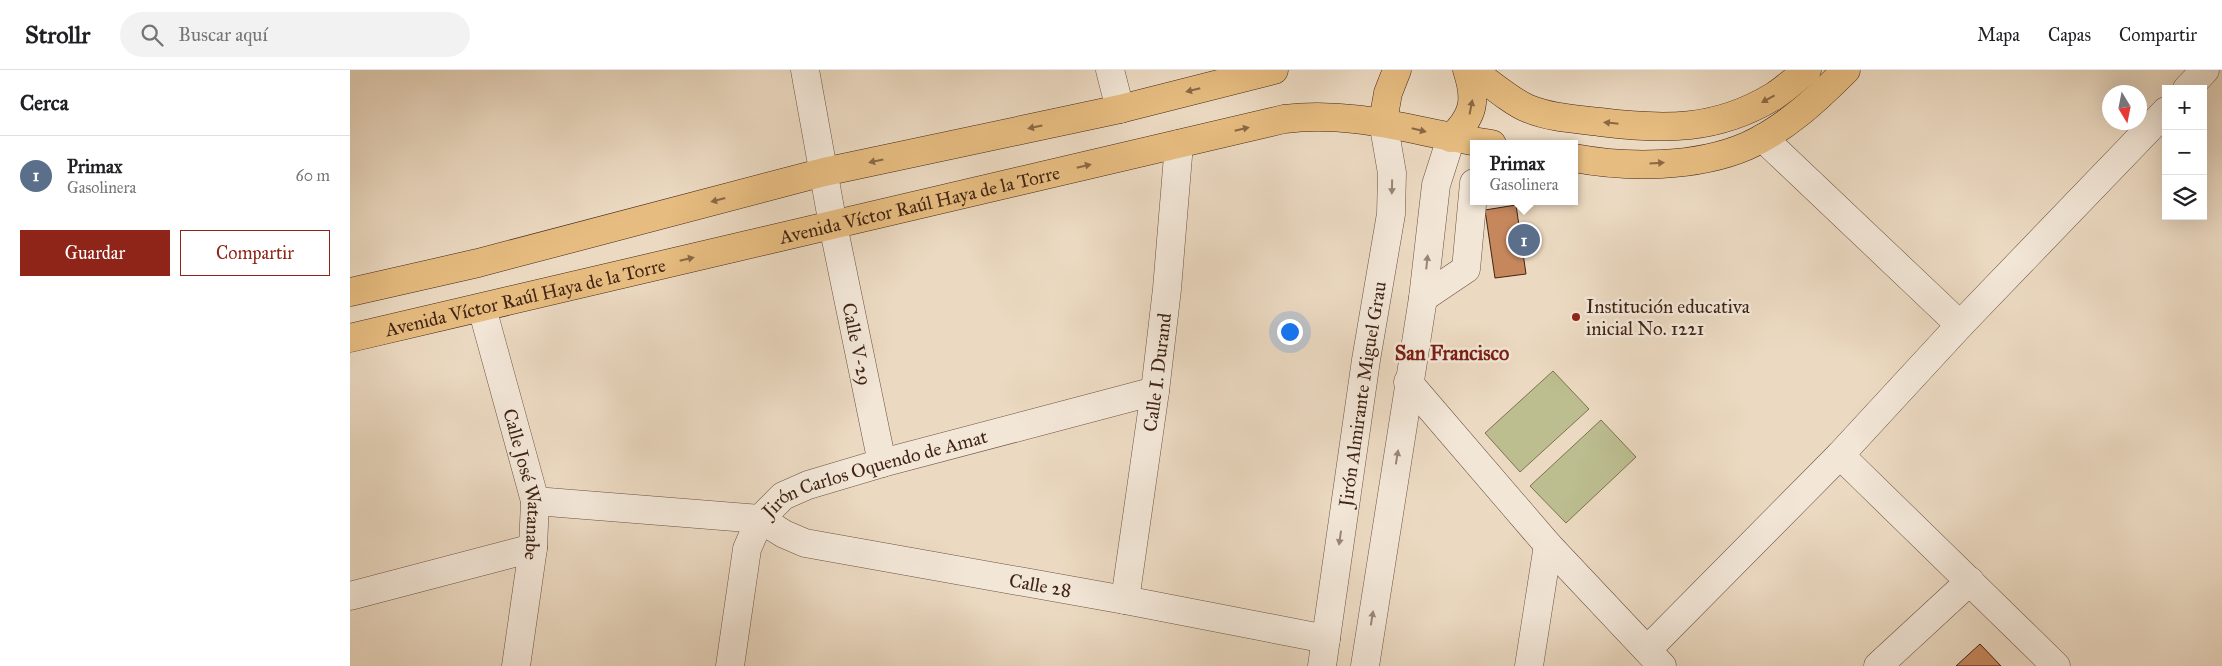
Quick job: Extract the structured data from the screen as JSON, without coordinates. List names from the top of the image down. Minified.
{"streets":{"main road":["Avenida Víctor Raúl Haya de la Torre"],"street":["Calle V-29","Calle I. Durand","Jirón Almirante Miguel Grau","Jirón Carlos Oquendo de Amat","Calle José Watanabe","Calle 28"]},"crossings":[["Avenida Víctor Raúl Haya de la Torre","Calle V-29"],["Avenida Víctor Raúl Haya de la Torre","Calle I. Durand"],["Avenida Víctor Raúl Haya de la Torre","Jirón Almirante Miguel Grau"],["Avenida Víctor Raúl Haya de la Torre","Calle José Watanabe"],["Calle V-29","Jirón Carlos Oquendo de Amat"],["Calle I. Durand","Jirón Carlos Oquendo de Amat"],["Calle I. Durand","Calle 28"],["Jirón Almirante Miguel Grau","Calle 28"],["Jirón Carlos Oquendo de Amat","Calle José Watanabe"],["Jirón Carlos Oquendo de Amat","Calle 28"]],"districts":["San Francisco"],"places":["Institución educativa inicial No. 1221"],"north":"bottom","page":{"header":"Strollr","search":"Buscar aquí","nav":["Mapa","Capas","Compartir"],"heading":"Cerca","map_buttons":["+","−"],"list":[{"mark":"1","name":"Primax","note":"Gasolinera","value":"60 m"}],"popup":["Primax","Gasolinera"],"buttons":["Guardar","Compartir"],"pins":"1"}}
